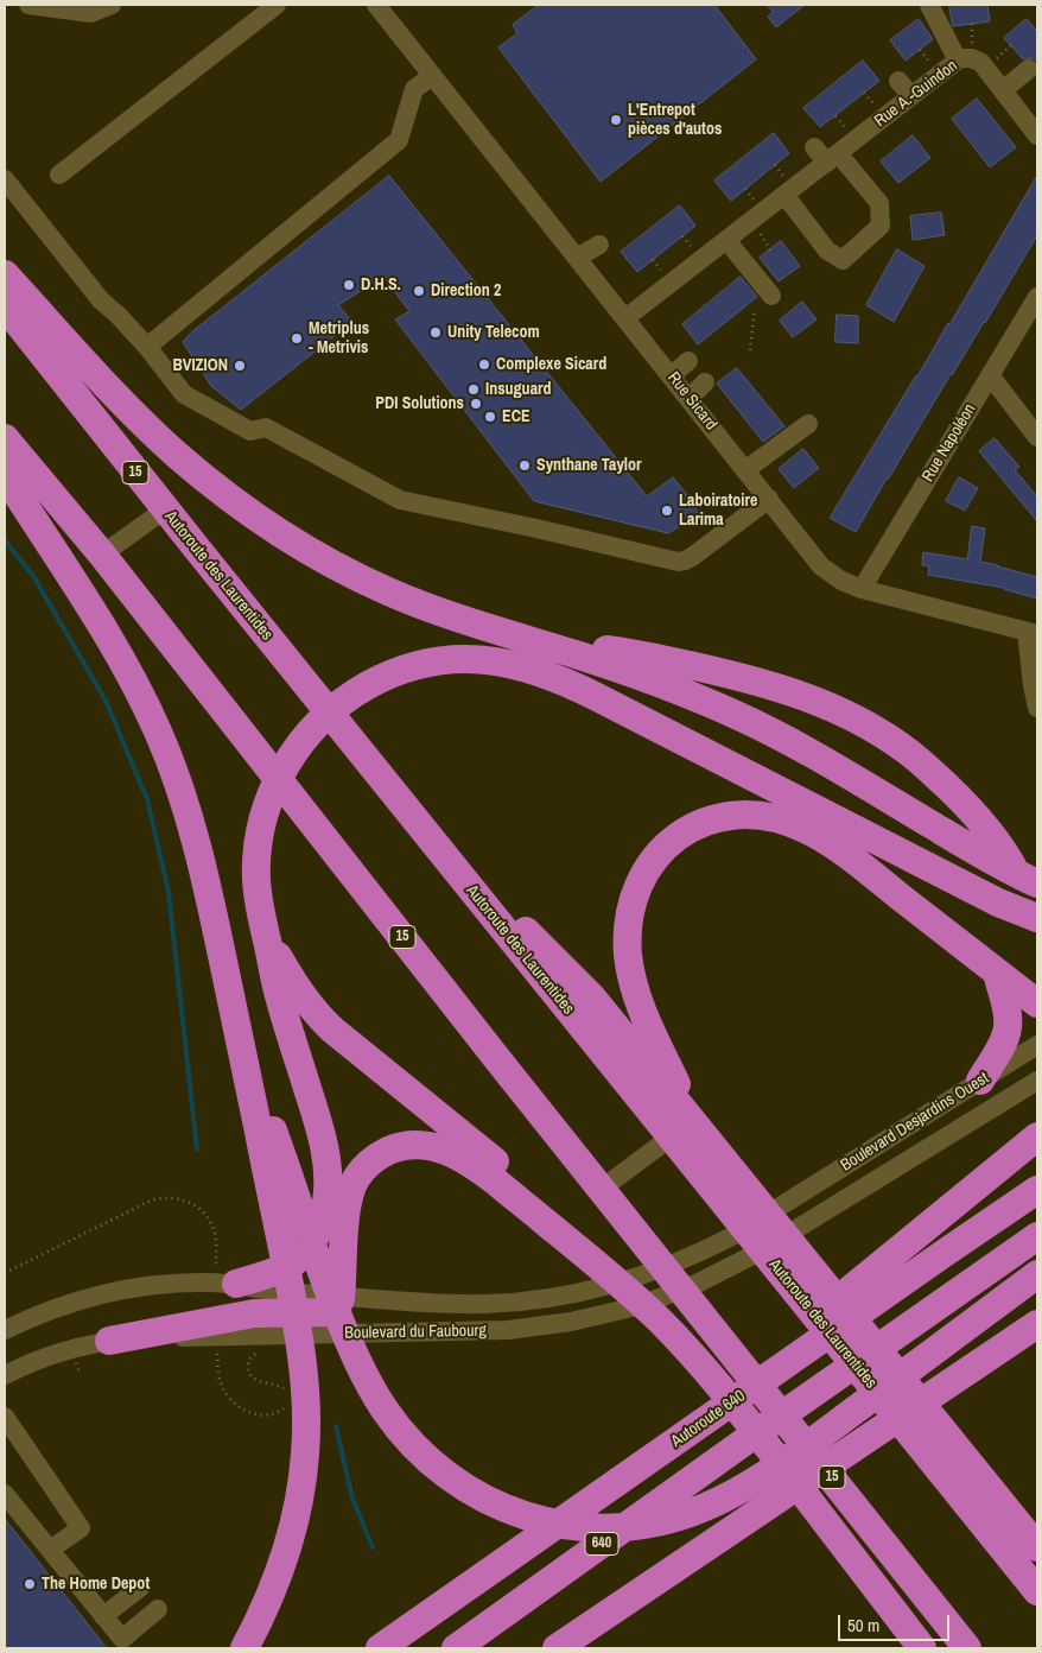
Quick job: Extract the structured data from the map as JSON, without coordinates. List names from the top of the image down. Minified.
{"streets":{"highway":["15","Autoroute des Laurentides","Autoroute 640","640"],"street":["Rue A.-Guindon","Rue Sicard","Rue Napoléon","Boulevard Desjardins Ouest","Boulevard du Faubourg"]},"crossings":[["Rue A.-Guindon","Rue Sicard"],["Rue Sicard","Rue Napoléon"],["Boulevard Desjardins Ouest","Boulevard du Faubourg"]],"places":["L'Entrepot pièces d'autos","D.H.S.","Direction 2","Unity Telecom","Metriplus - Metrivis","Complexe Sicard","BVIZION","Insuguard","PDI Solutions","ECE","Synthane Taylor","Laboiratoire Larima","The Home Depot"],"scale_bar":"50 m"}
